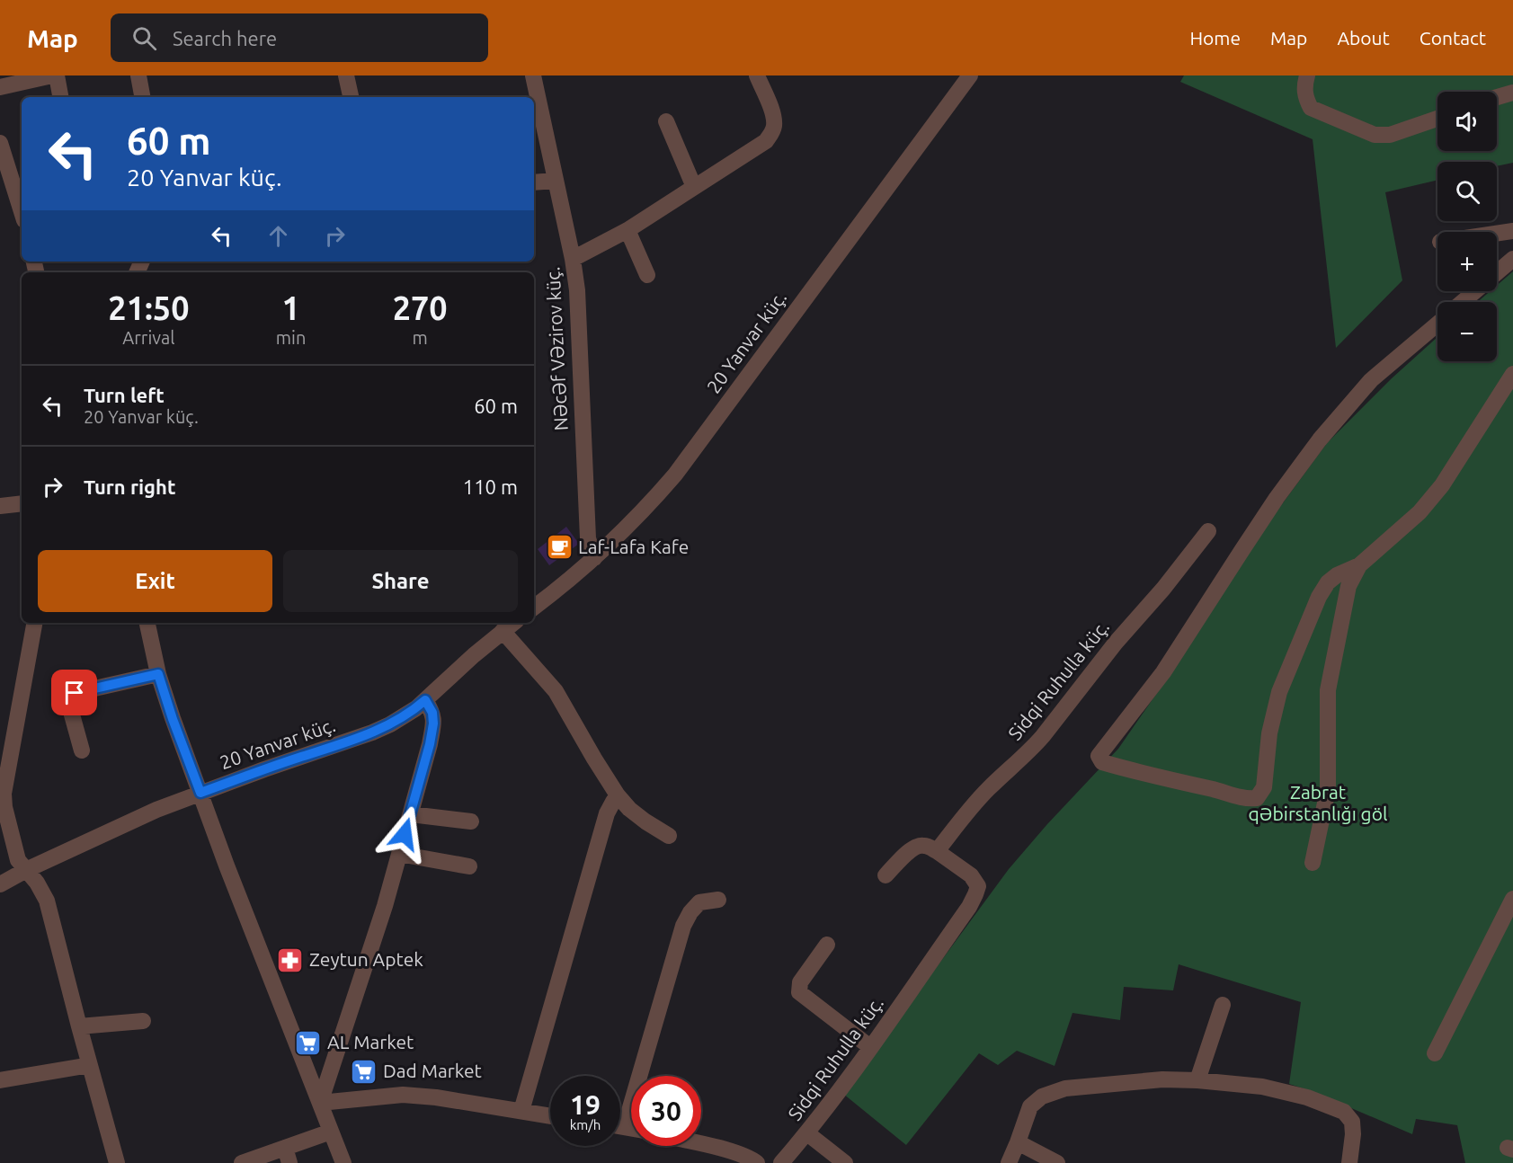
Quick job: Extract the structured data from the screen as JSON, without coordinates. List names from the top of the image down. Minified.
{"streets":{"street":["20 Yanvar küç.","Nəcəf Vəzirov küç.","Sidqi Ruhulla küç."]},"crossings":[["20 Yanvar küç.","Nəcəf Vəzirov küç."]],"parks":["Zabrat qəbirstanlığı göl"],"places":{"cafe":["Laf-Lafa Kafe"],"pharmacy":["Zeytun Aptek"],"supermarket":["AL Market","Dad Market"]},"page":{"header":"Map","search":"Search here","nav":["Home","Map","About","Contact"],"map_buttons":["+","−"],"turn":["60 m","20 Yanvar küç."],"eta":["21:50","Arrival","1","min","270","m"],"list":[{"name":"Turn left","note":"20 Yanvar küç.","value":"60 m"},{"name":"Turn right","value":"110 m"}],"buttons":["Exit","Share"],"speed":"19 km/h","limit":"30"}}
